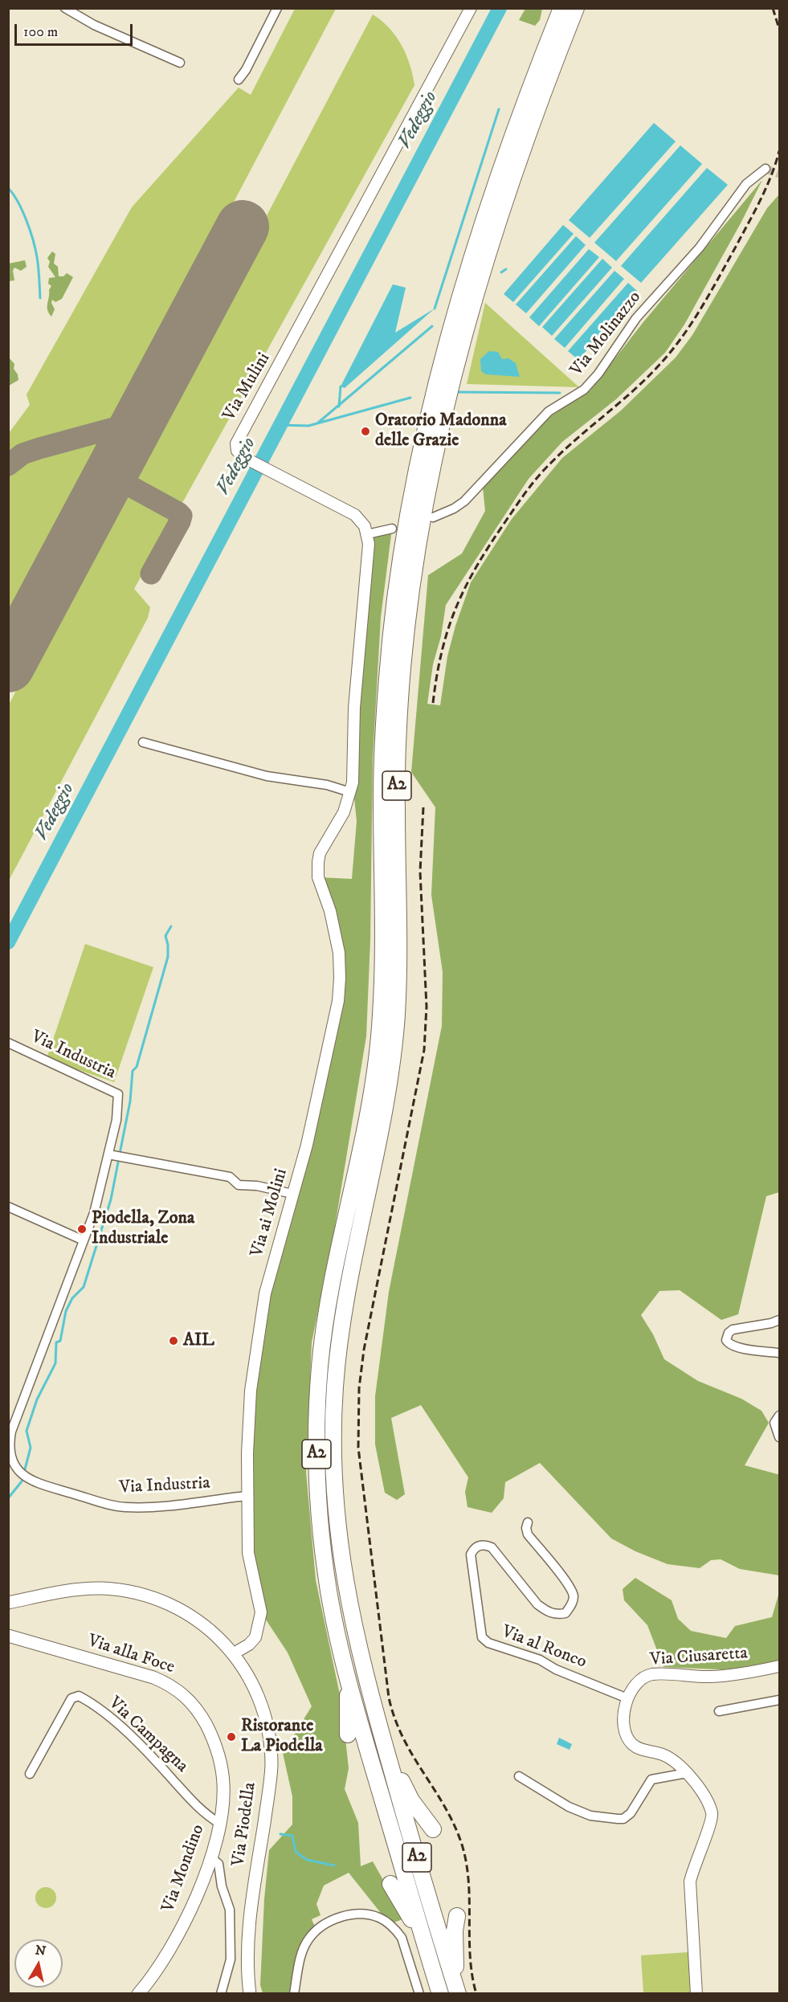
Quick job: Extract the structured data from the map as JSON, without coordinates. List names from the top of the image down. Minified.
{"streets":{"highway":["A2"],"main road":["Via alla Foce","Via Piodella","Via Mondino"],"street":["Via Molinazzo","Via Mulini","Via Industria","Via ai Molini","Via al Ronco","Via Ciusaretta","Via Campagna"]},"crossings":[["Via Industria","Via ai Molini"],["Via ai Molini","Via Piodella"],["Via al Ronco","Via Ciusaretta"],["Via alla Foce","Via Mondino"],["Via Campagna","Via Mondino"]],"water":["Vedeggio"],"places":["Oratorio Madonna delle Grazie","Piodella, Zona Industriale","AIL","Ristorante La Piodella"],"scale_bar":"100 m","north":"top"}
